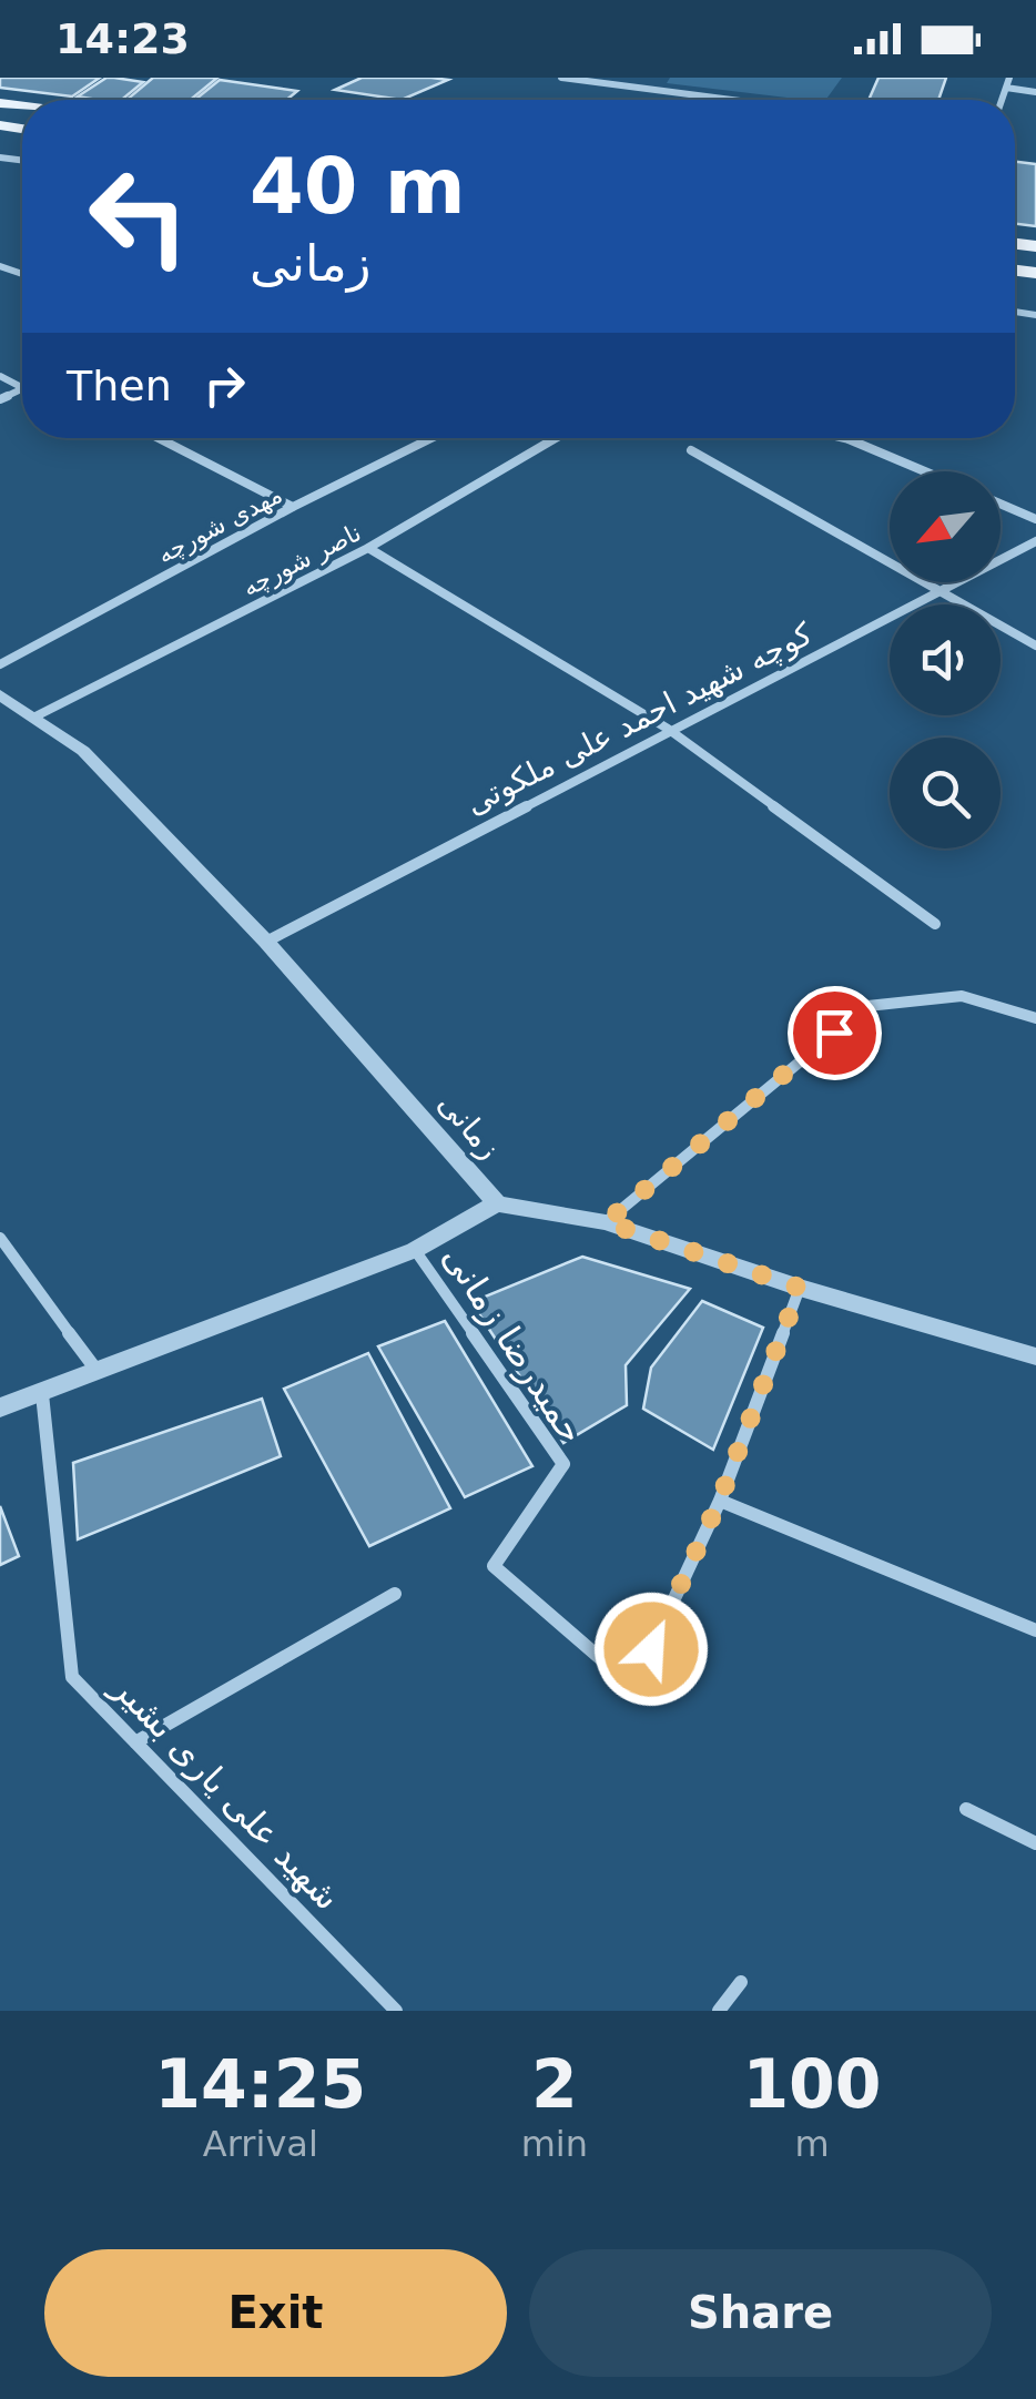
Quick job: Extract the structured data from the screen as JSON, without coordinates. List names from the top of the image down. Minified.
{"streets":{"street":["مهدی شورچه","ناصر شورچه","کوچه شهید احمد علی ملکوتی","زمانی","حمیدرضا زمانی","شهید علی یاری بشیر"]},"crossings":[["ناصر شورچه","زمانی"],["کوچه شهید احمد علی ملکوتی","زمانی"],["زمانی","حمیدرضا زمانی"]],"north":"bottom left","page":{"status":"14:23","turn":["40 m","زمانی"],"then":"Then","eta":["14:25","Arrival","2","min","100","m"],"buttons":["Exit","Share"]}}
